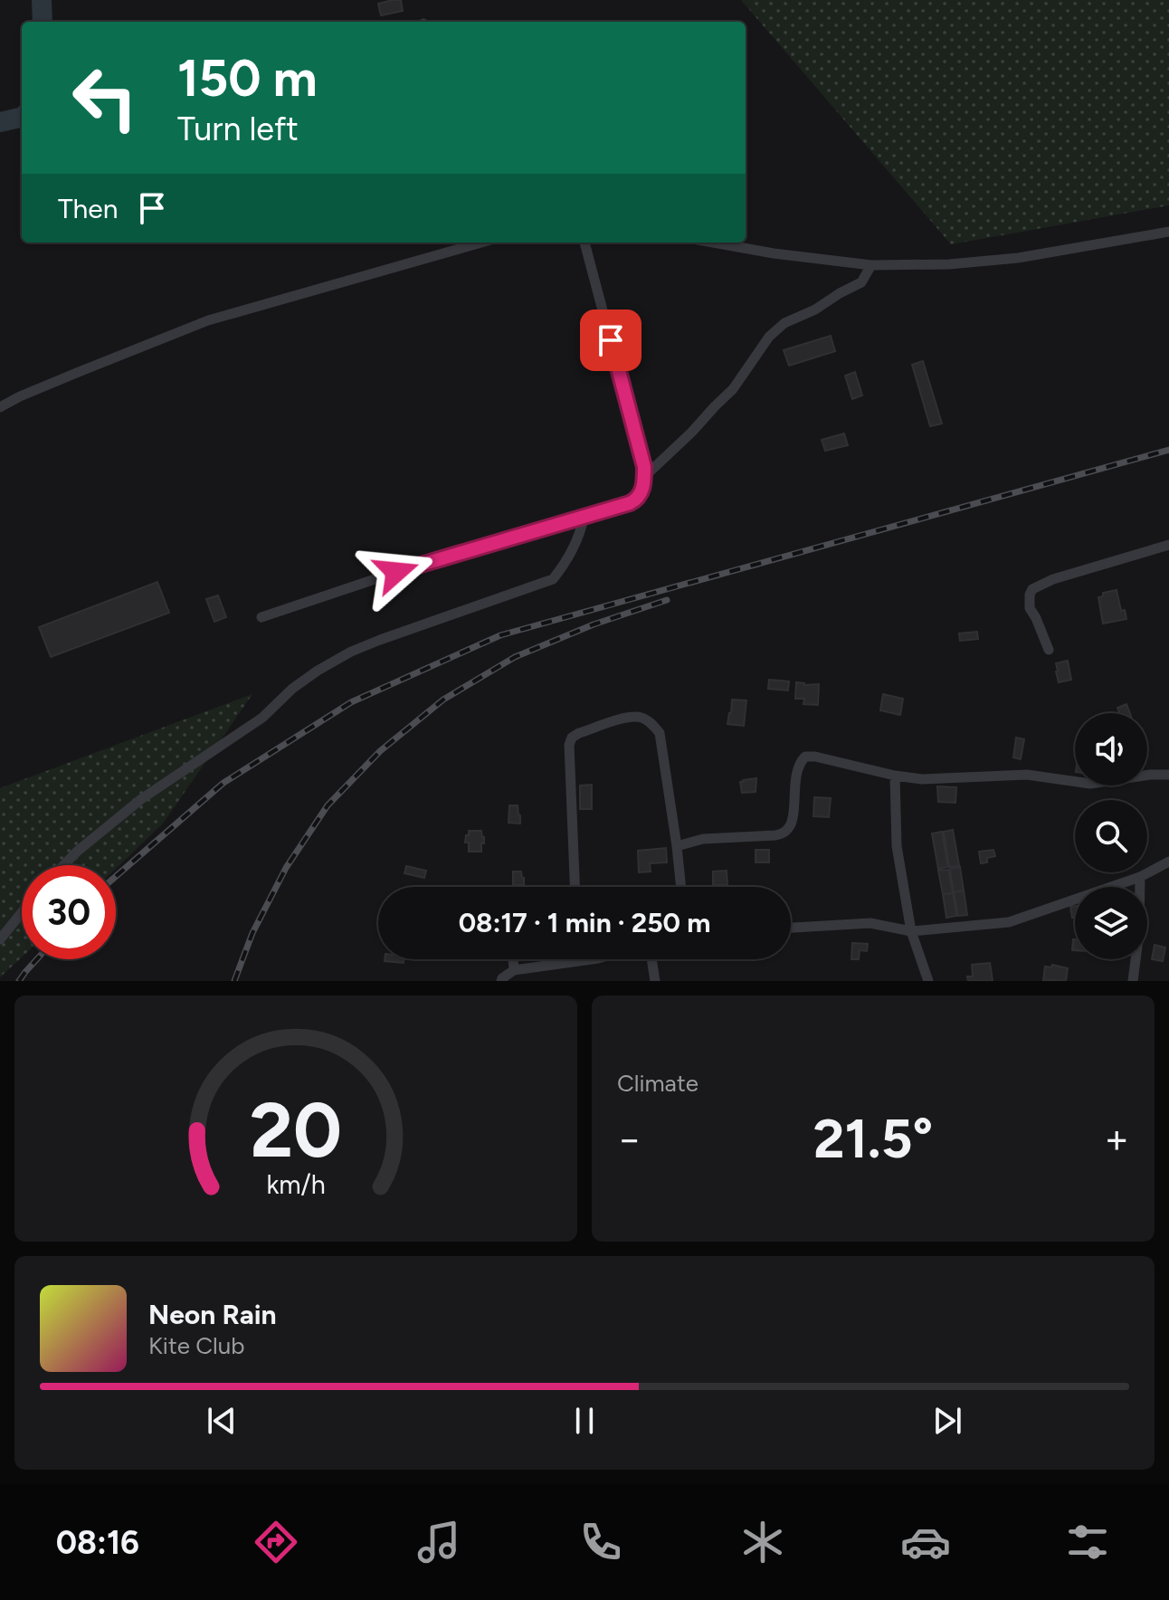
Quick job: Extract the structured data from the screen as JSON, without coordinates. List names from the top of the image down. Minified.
{"page":{"turn":["150 m","Turn left"],"then":"Then","limit":"30","trip":"08:17 · 1 min · 250 m","tile":"Climate","heat":["−","21.5°","+"],"song":["Neon Rain","Kite Club"],"tabs":"08:16","gauge":["20","km/h"]}}
